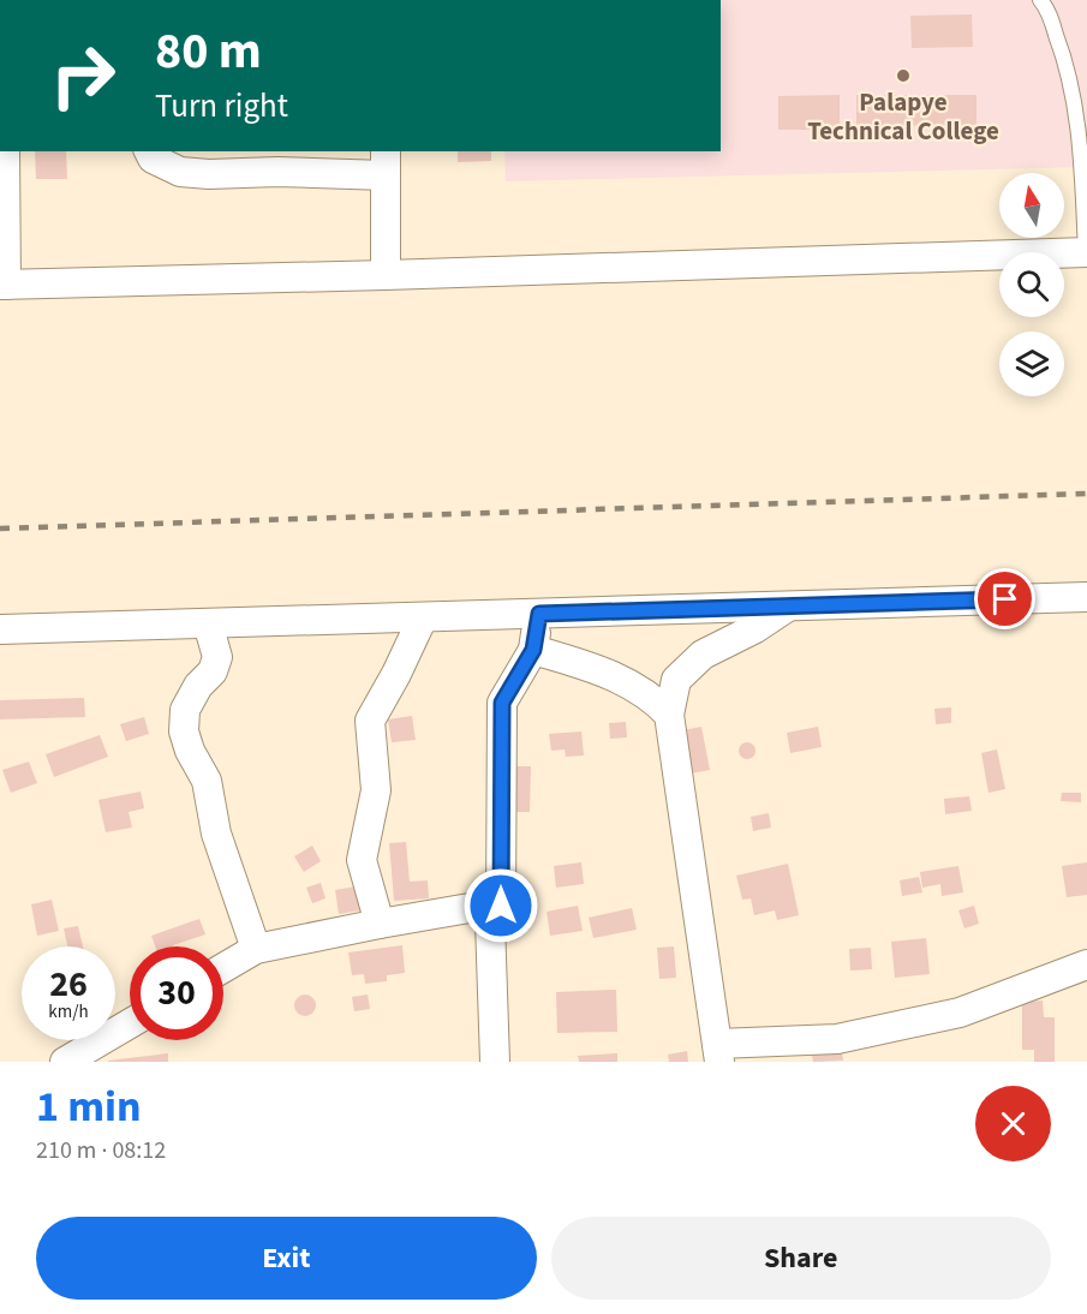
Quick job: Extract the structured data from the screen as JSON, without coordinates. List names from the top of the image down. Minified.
{"places":["Palapye Technical College"],"north":"top","page":{"turn":["80 m","Turn right"],"speed":"26 km/h","limit":"30","heading":["1 min","210 m · 08:12"],"buttons":["Exit","Share"]}}
